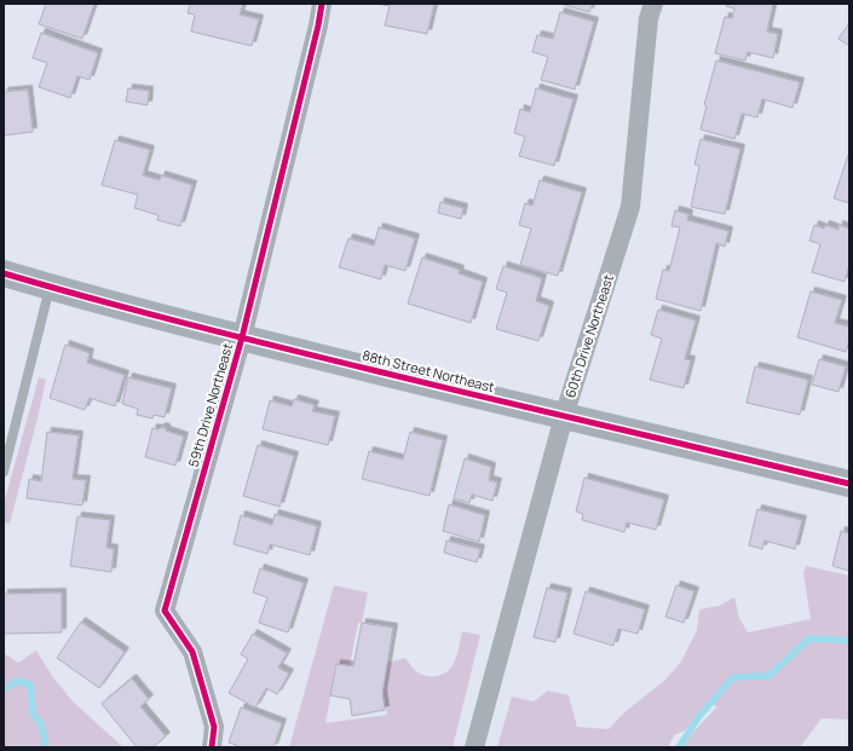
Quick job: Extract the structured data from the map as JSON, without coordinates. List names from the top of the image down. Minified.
{"streets":{"main road":["88th Street Northeast"],"street":["60th Drive Northeast","59th Drive Northeast"]},"crossings":[["60th Drive Northeast","88th Street Northeast"],["88th Street Northeast","59th Drive Northeast"]]}
